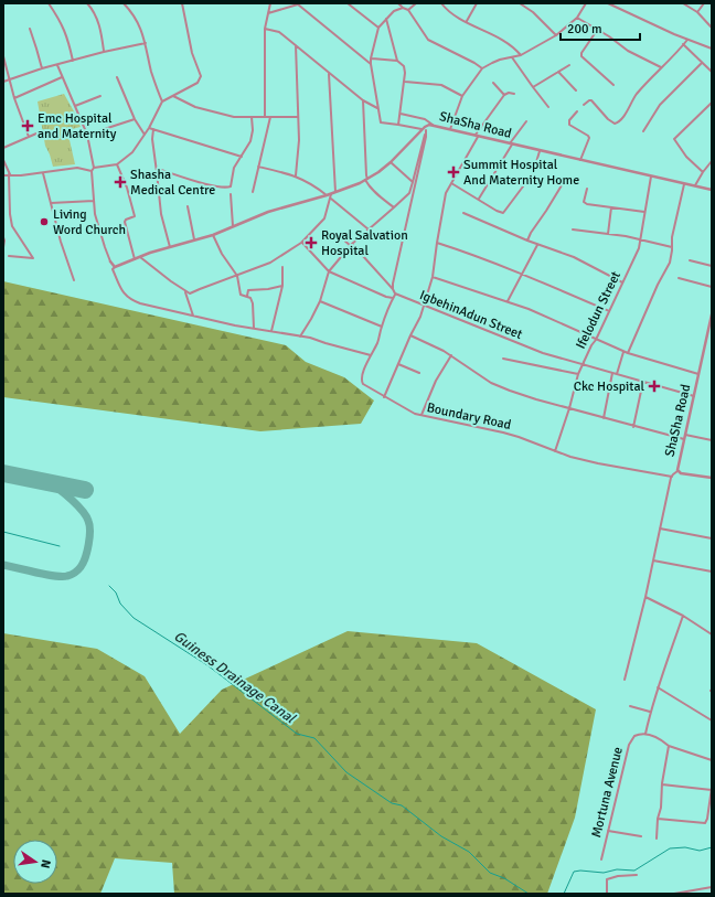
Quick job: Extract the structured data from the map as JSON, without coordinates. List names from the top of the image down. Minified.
{"streets":{"street":["ShaSha Road","Ifelodun Street","IgbehinAdun Street","Boundary Road","Mortuna Avenue"]},"crossings":[["ShaSha Road","Ifelodun Street"],["ShaSha Road","IgbehinAdun Street"],["Ifelodun Street","IgbehinAdun Street"],["Ifelodun Street","Boundary Road"],["IgbehinAdun Street","Boundary Road"]],"water":["Guiness Drainage Canal"],"places":{"health":["Emc Hospital and Maternity","Summit Hospital And Maternity Home","Shasha Medical Centre","Royal Salvation Hospital","Ckc Hospital"],"other":["Living Word Church"]},"scale_bar":"200 m","north":"right"}
